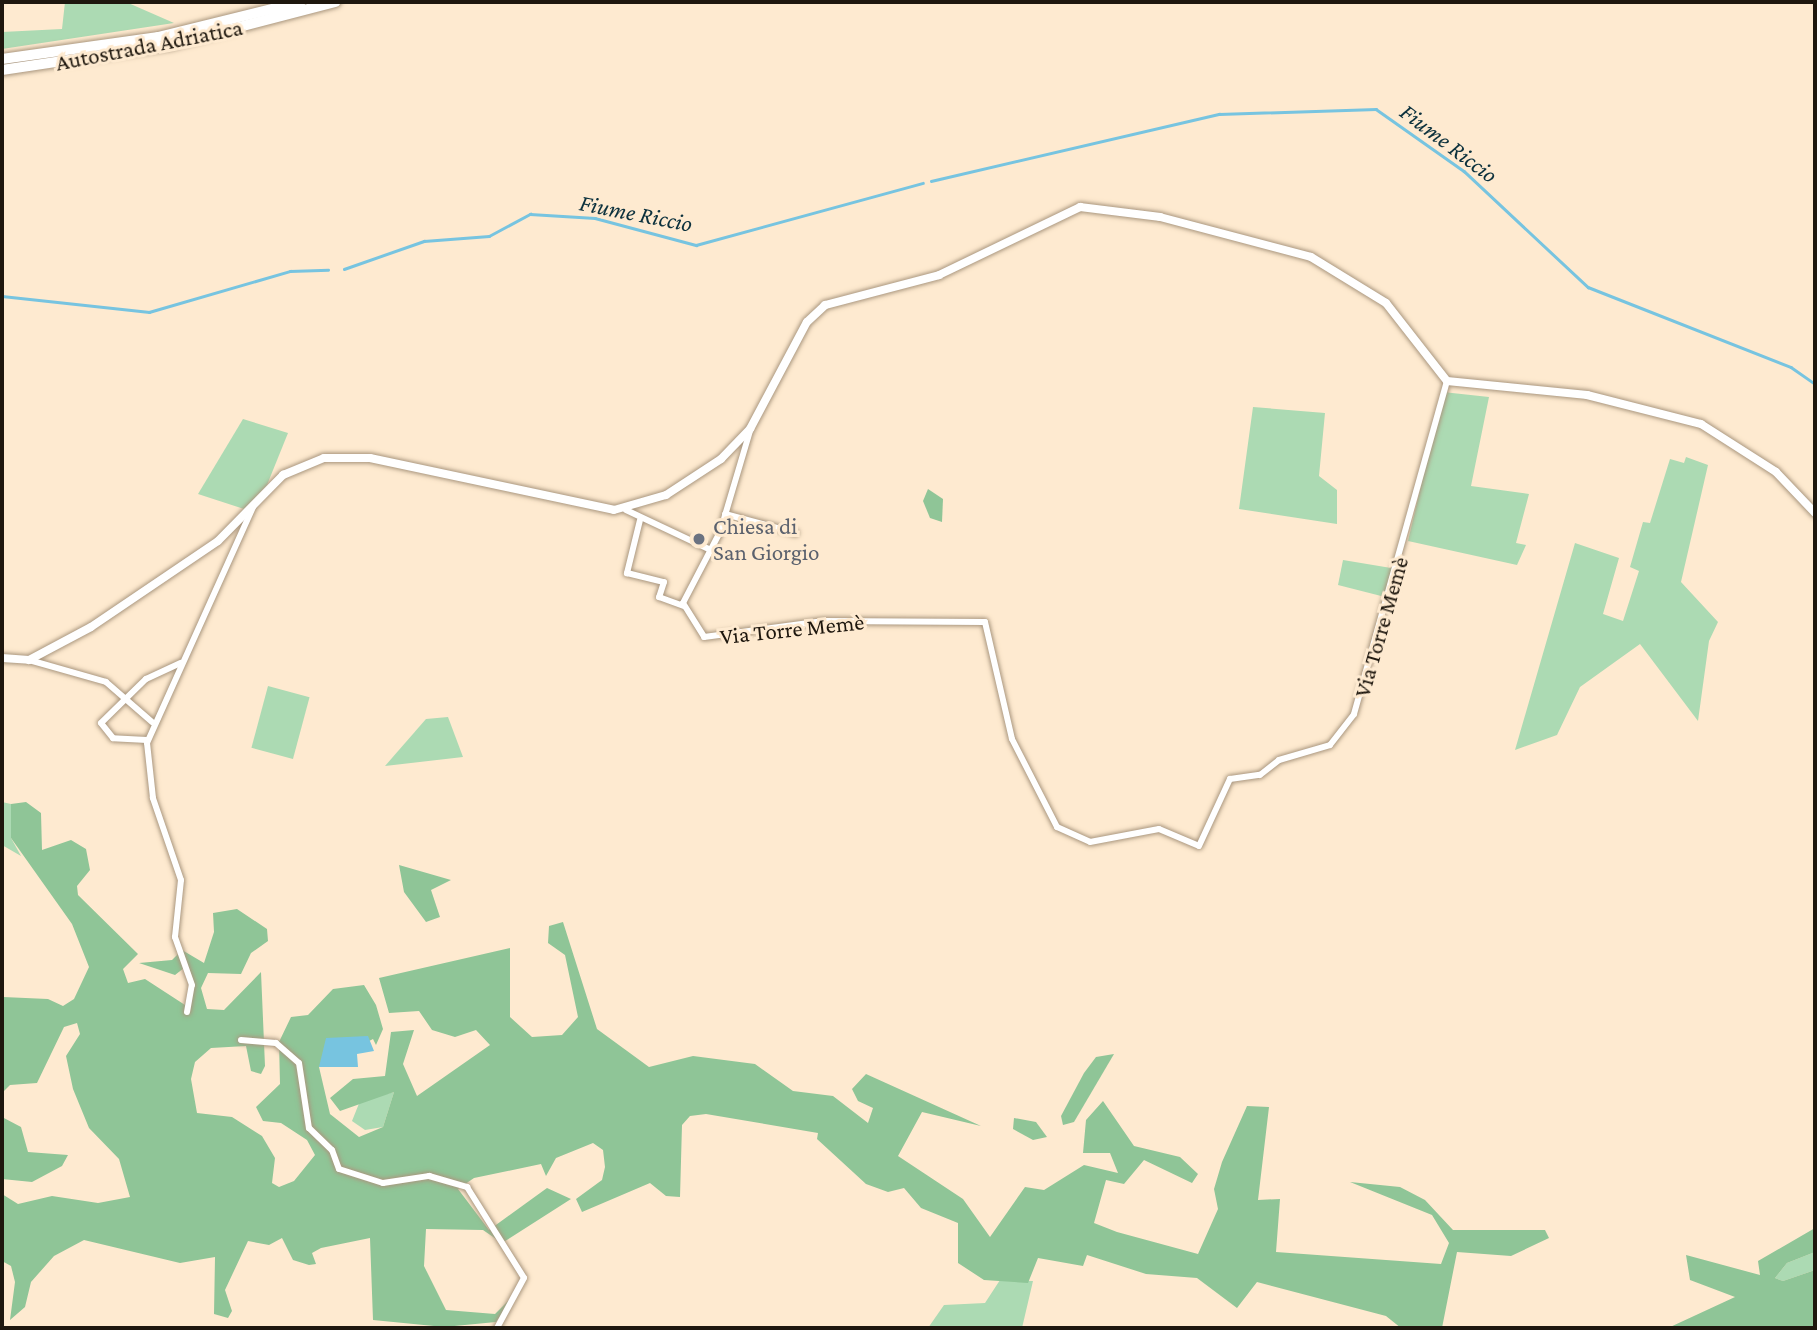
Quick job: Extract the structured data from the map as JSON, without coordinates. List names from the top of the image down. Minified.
{"streets":{"highway":["Autostrada Adriatica"],"street":["Via Torre Memè"]},"water":["Fiume Riccio"],"places":["Chiesa di San Giorgio"]}
